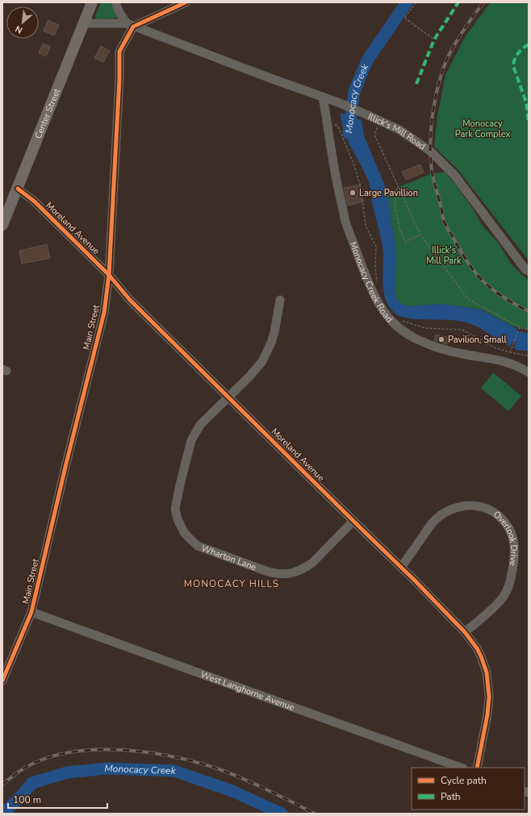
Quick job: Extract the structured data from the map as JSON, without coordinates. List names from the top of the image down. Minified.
{"streets":{"main road":["Center Street"],"street":["Illick's Mill Road","Moreland Avenue","Monocacy Creek Road","Main Street","Overlook Drive","Wharton Lane","West Langhorne Avenue"]},"crossings":[["Center Street","Illick's Mill Road"],["Center Street","Moreland Avenue"],["Illick's Mill Road","Monocacy Creek Road"],["Illick's Mill Road","Main Street"],["Moreland Avenue","Main Street"],["Moreland Avenue","Overlook Drive"],["Moreland Avenue","Wharton Lane"],["Main Street","West Langhorne Avenue"]],"districts":["MONOCACY HILLS"],"water":["Monocacy Creek"],"parks":["Monocacy Park Complex","Illick's Mill Park"],"places":["Large Pavillion","Pavilion, Small"],"legend":["Cycle path","Path"],"scale_bar":"100 m","north":"bottom left"}
